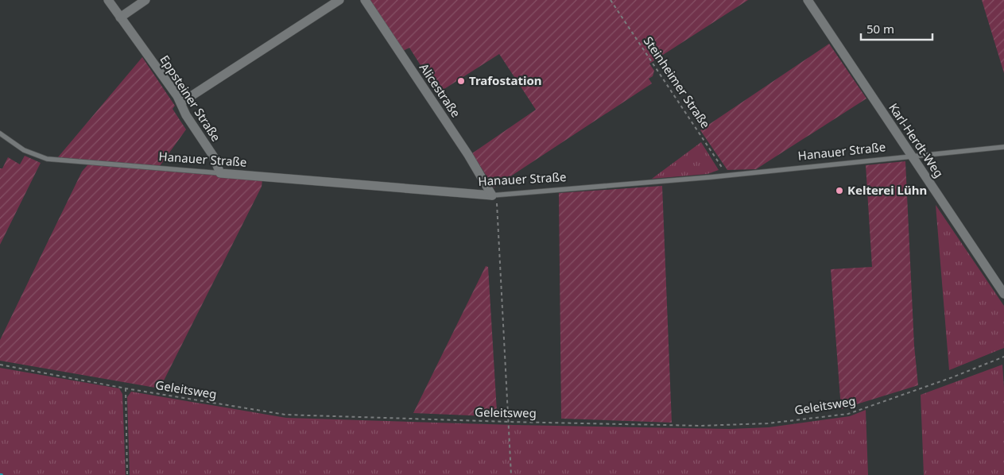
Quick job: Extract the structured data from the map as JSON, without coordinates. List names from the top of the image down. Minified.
{"streets":{"street":["Alicestraße","Eppsteiner Straße","Karl-Herdt-Weg","Hanauer Straße"],"path":["Steinheimer Straße","Geleitsweg"]},"crossings":[["Steinheimer Straße","Hanauer Straße"],["Alicestraße","Hanauer Straße"],["Eppsteiner Straße","Hanauer Straße"],["Karl-Herdt-Weg","Hanauer Straße"]],"places":["Trafostation","Kelterei Lühn"],"scale_bar":"50 m"}
